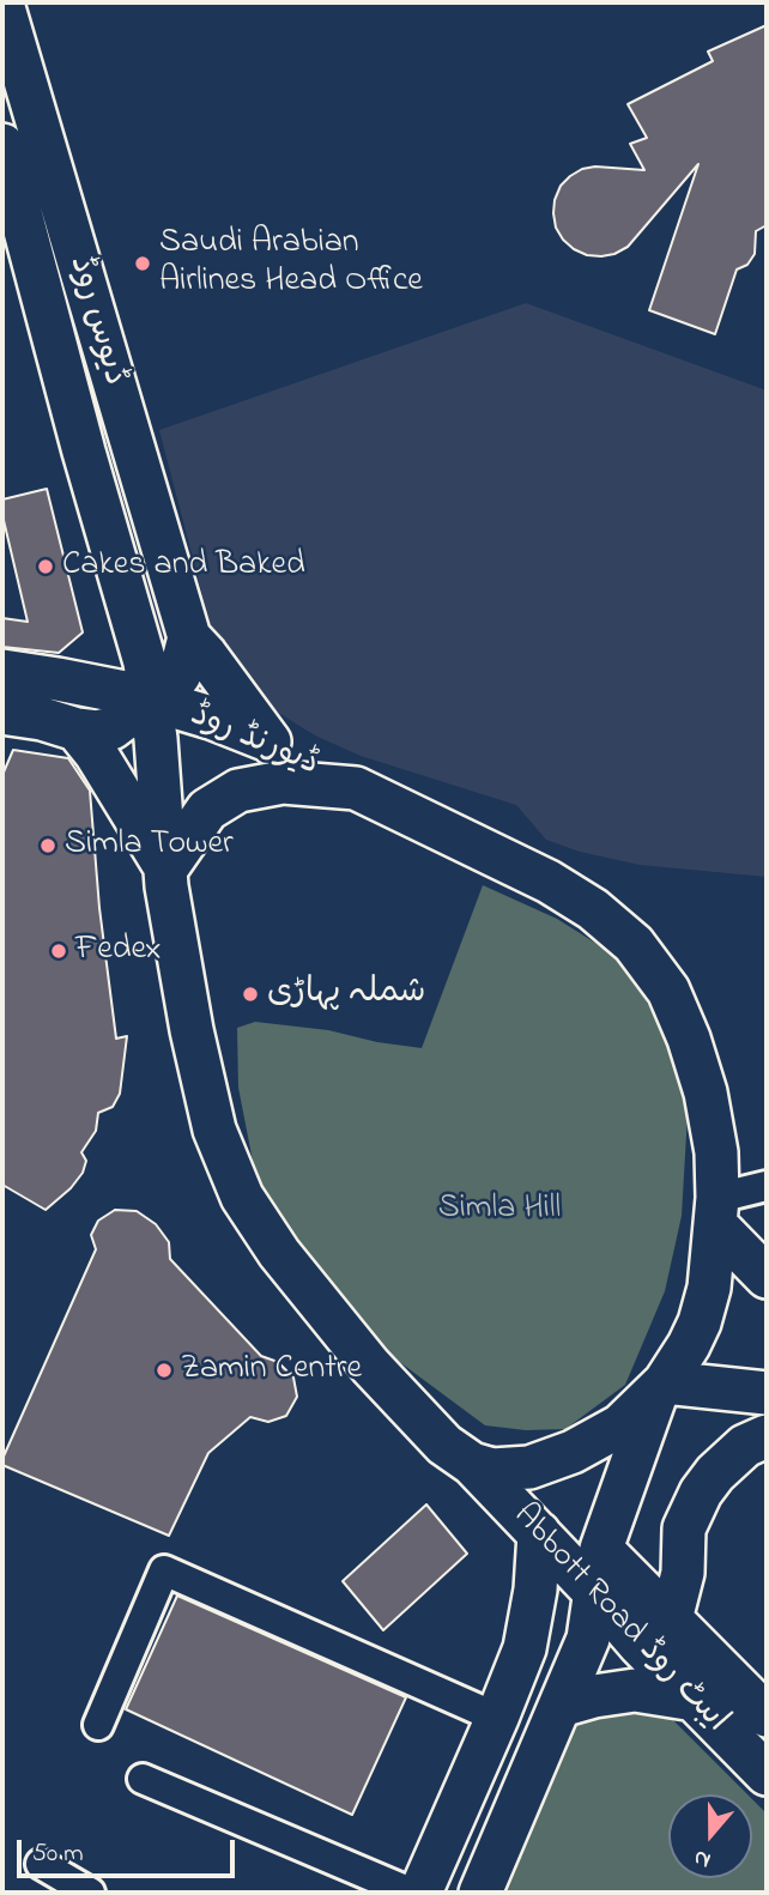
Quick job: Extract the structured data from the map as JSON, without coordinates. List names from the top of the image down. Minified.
{"streets":{"main road":["ڈیوس روڈ","ڈیورنڈ روڈ","Abbott Road ایبٹ روڈ"]},"crossings":[["ڈیوس روڈ","ڈیورنڈ روڈ"]],"parks":["Simla Hill"],"places":["Saudi Arabian Airlines Head Office","Cakes and Baked","Simla Tower","Fedex","شملہ پہاڑی","Zamin Centre"],"scale_bar":"50 m","north":"bottom"}
